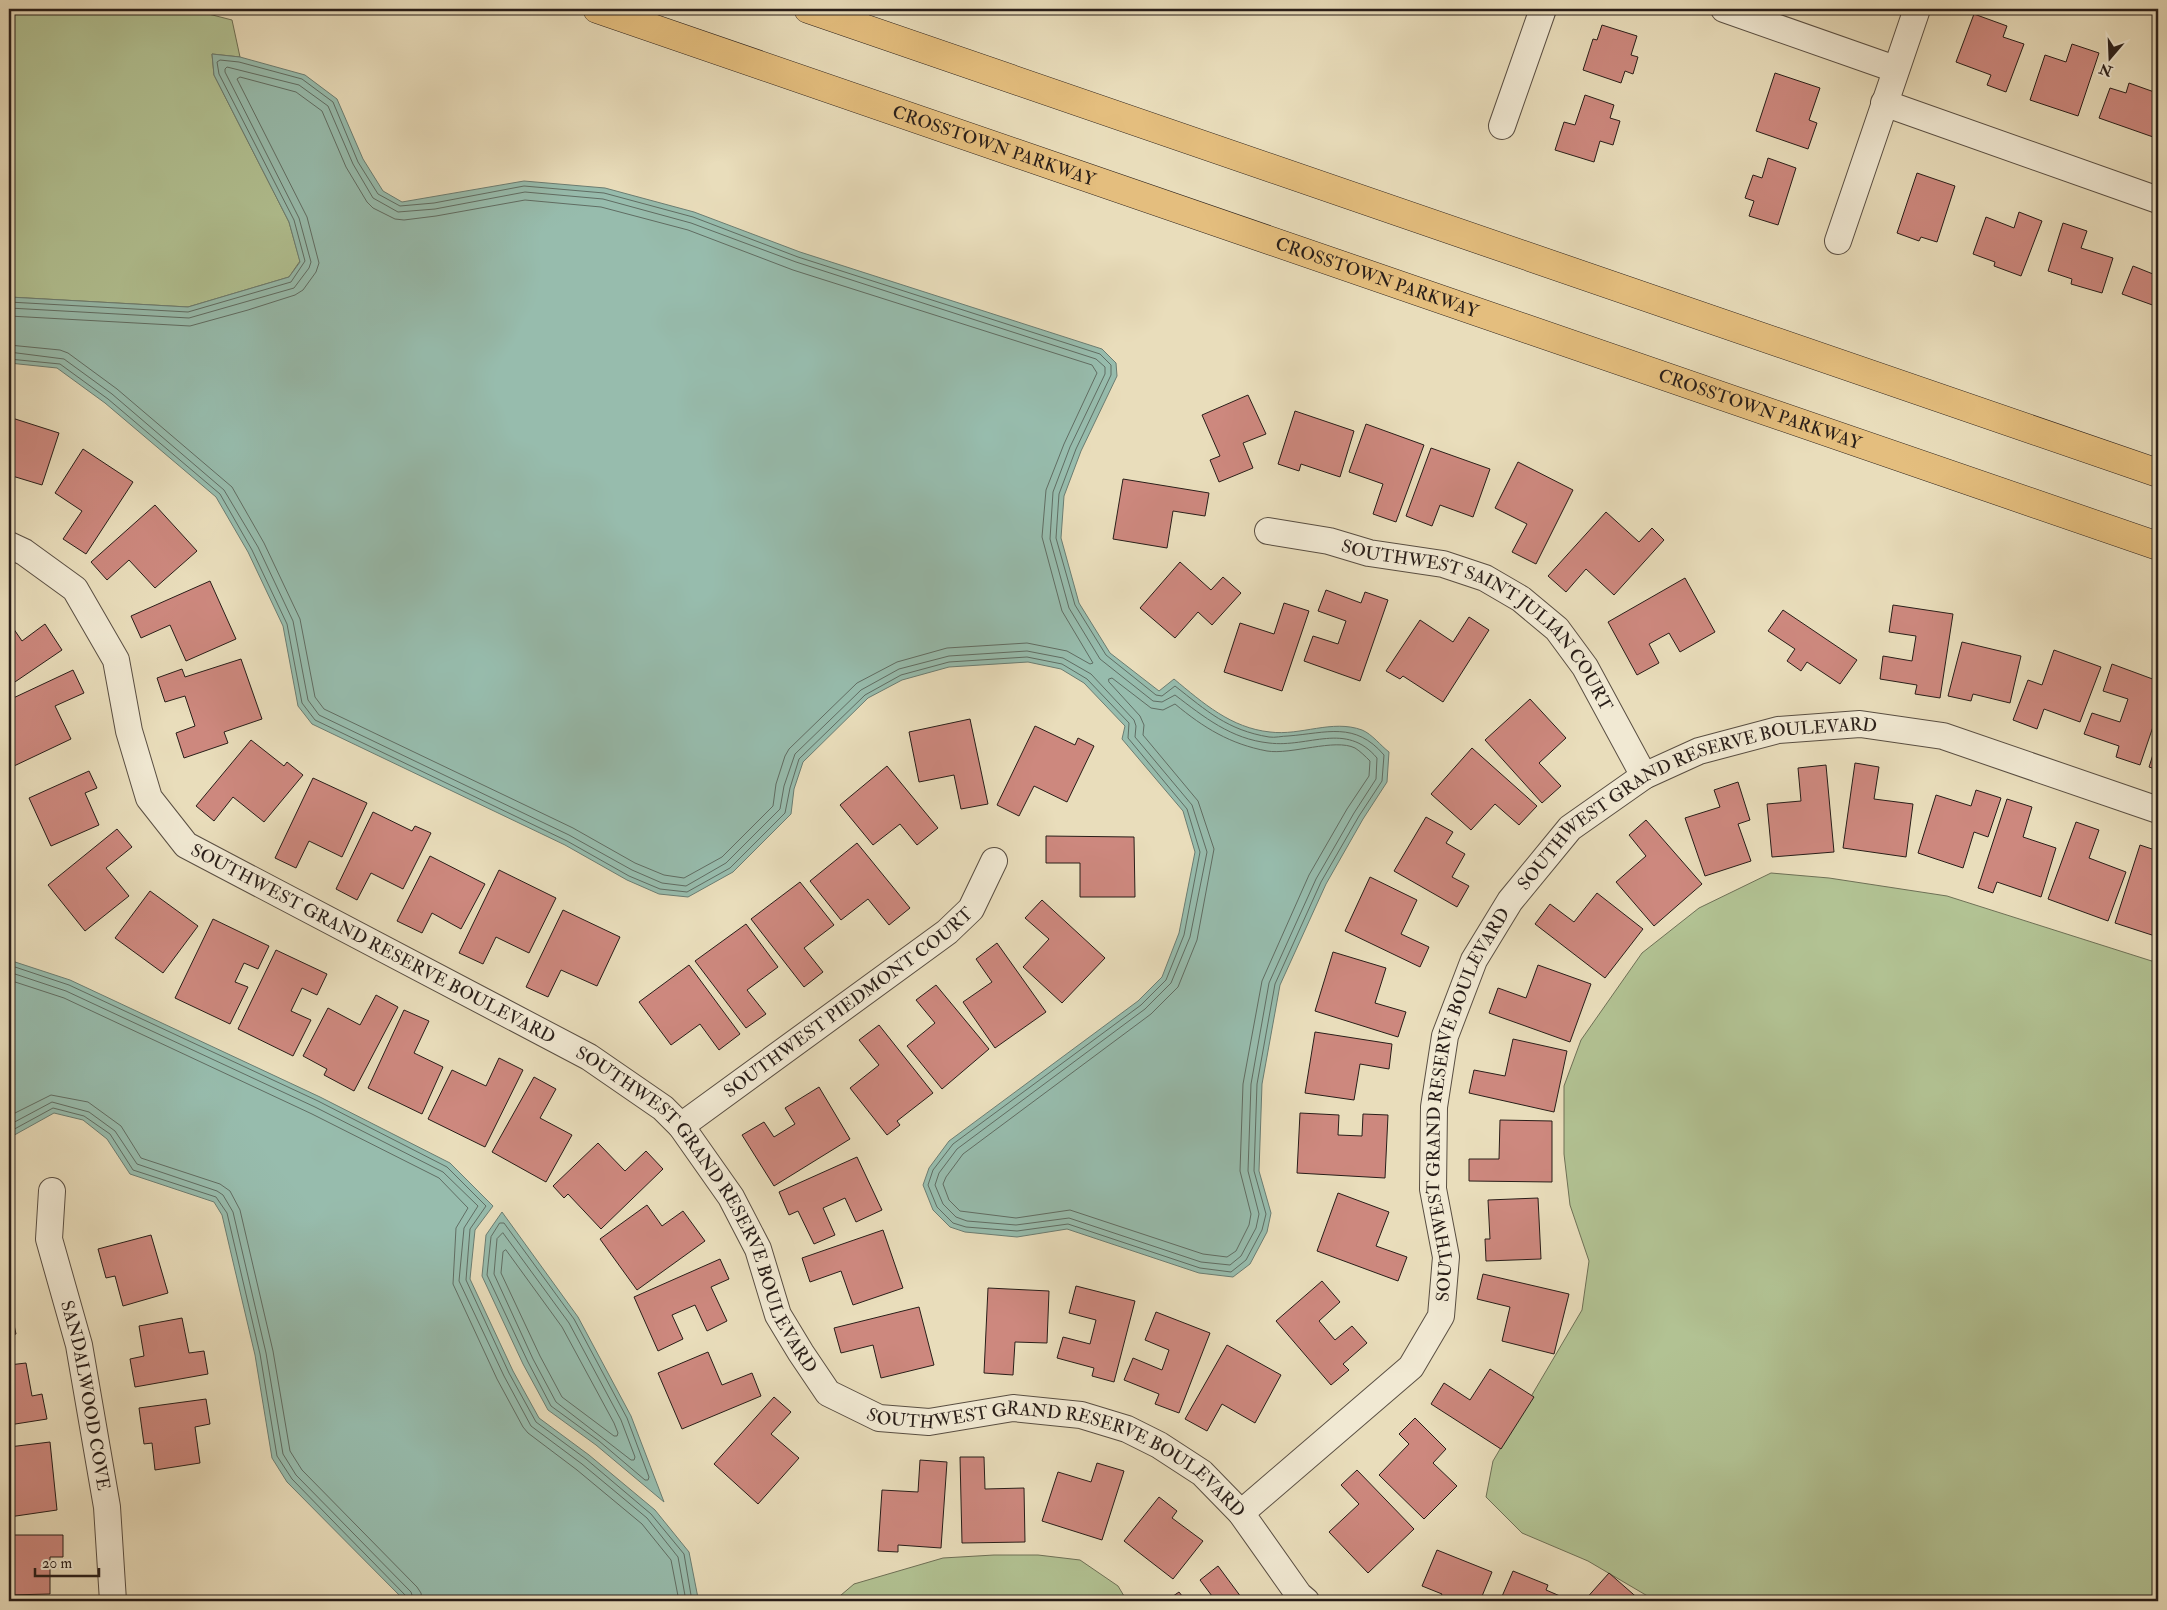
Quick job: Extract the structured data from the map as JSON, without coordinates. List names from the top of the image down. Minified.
{"streets":{"main road":["CROSSTOWN PARKWAY"],"street":["SOUTHWEST SAINT JULIAN COURT","SOUTHWEST GRAND RESERVE BOULEVARD","SOUTHWEST PIEDMONT COURT","SANDALWOOD COVE"]},"crossings":[["SOUTHWEST SAINT JULIAN COURT","SOUTHWEST GRAND RESERVE BOULEVARD"],["SOUTHWEST GRAND RESERVE BOULEVARD","SOUTHWEST PIEDMONT COURT"]],"scale_bar":"20 m","north":"bottom"}
